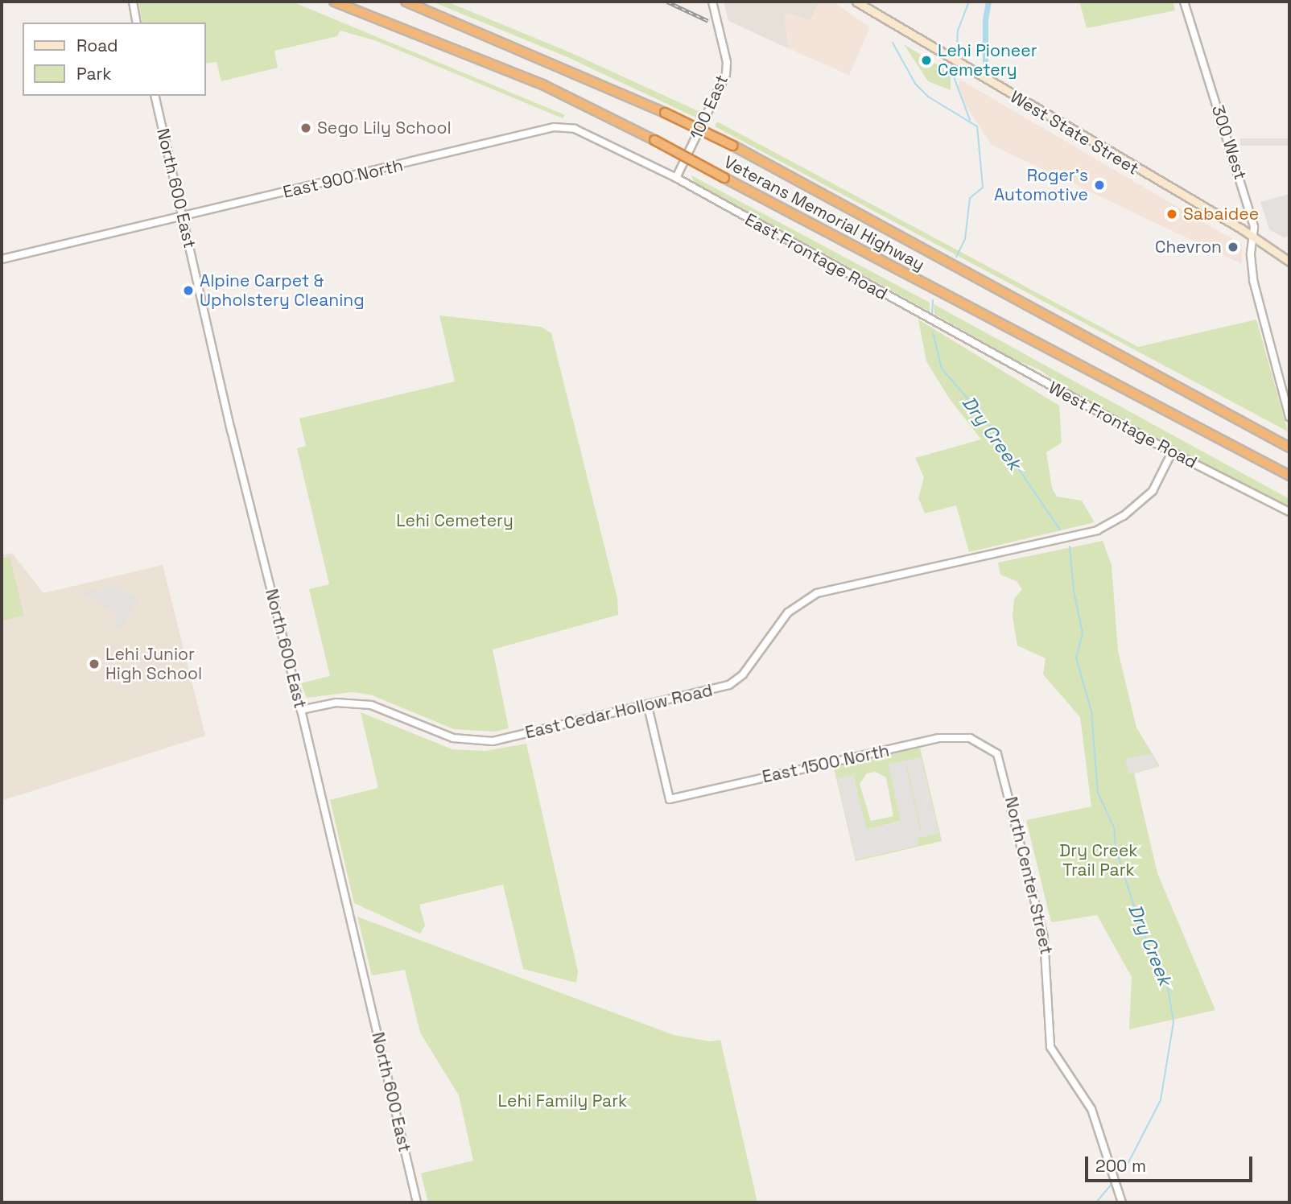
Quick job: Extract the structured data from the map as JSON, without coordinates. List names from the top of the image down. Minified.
{"streets":{"highway":["Veterans Memorial Highway"],"main road":["West State Street"],"street":["100 East","300 West","East 900 North","North 600 East","East Frontage Road","West Frontage Road","East Cedar Hollow Road","East 1500 North","North Center Street"]},"crossings":[["100 East","East 900 North"],["100 East","East Frontage Road"],["West State Street","300 West"],["East 900 North","North 600 East"],["East 900 North","East Frontage Road"],["North 600 East","East Cedar Hollow Road"],["East Frontage Road","West Frontage Road"],["West Frontage Road","East Cedar Hollow Road"],["East Cedar Hollow Road","East 1500 North"],["East 1500 North","North Center Street"]],"water":["Dry Creek"],"parks":["Lehi Cemetery","Dry Creek Trail Park","Lehi Family Park"],"places":["Lehi Pioneer Cemetery","Sego Lily School","Roger's Automotive","Sabaidee","Chevron","Alpine Carpet & Upholstery Cleaning","Lehi Junior High School"],"legend":["Road","Park"],"scale_bar":"200 m"}
